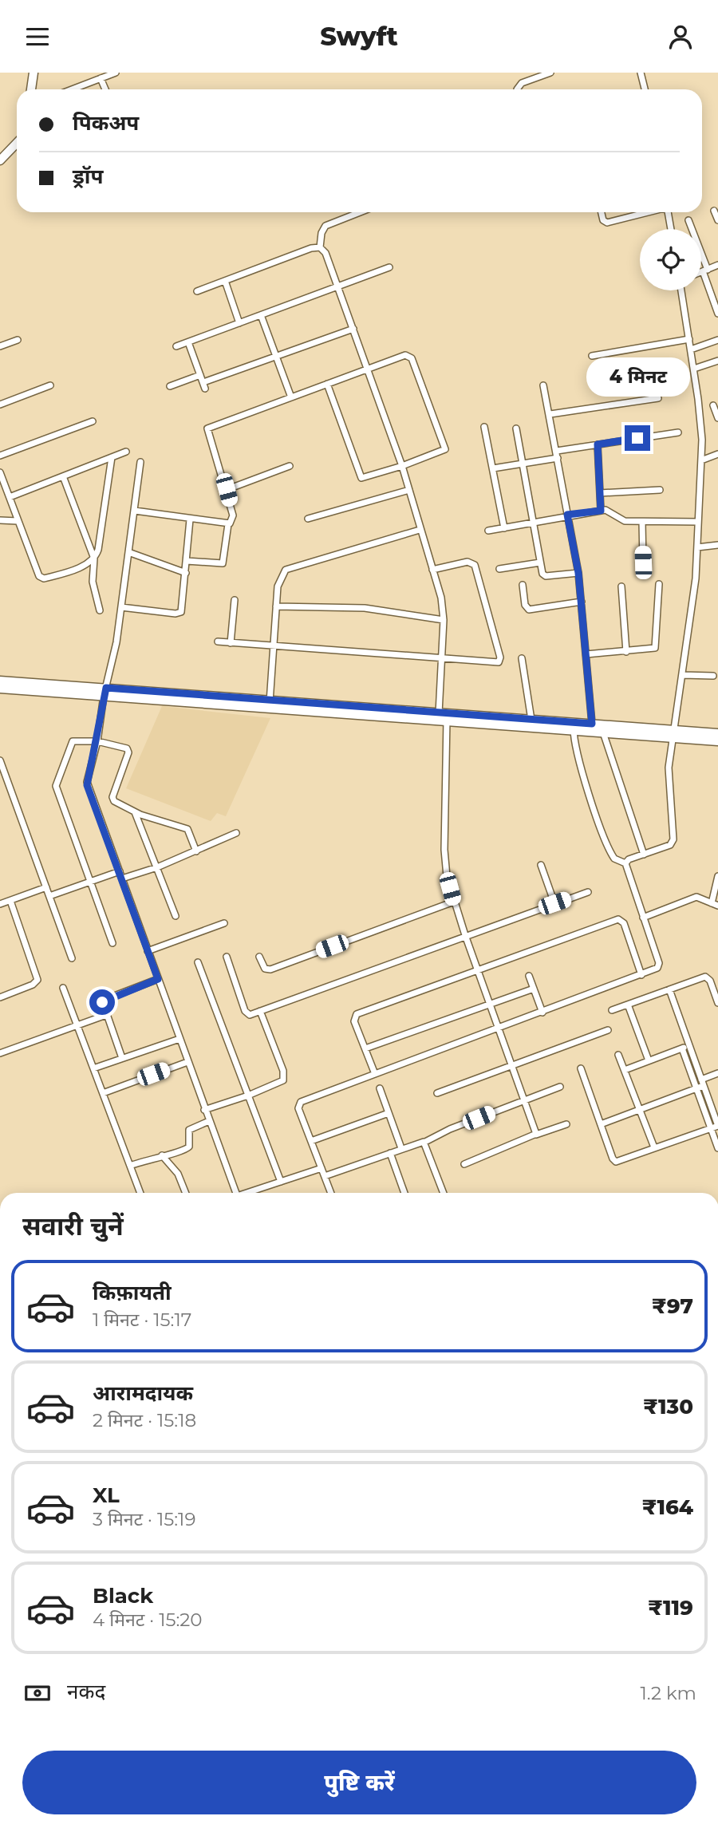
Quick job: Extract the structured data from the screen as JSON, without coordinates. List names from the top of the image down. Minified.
{"page":{"header":"Swyft","banner":["पिकअप","ड्रॉप"],"bubble":"4 मिनट","heading":"सवारी चुनें","list":[{"name":"किफ़ायती","note":"1 मिनट · 15:17","value":"₹97"},{"name":"आरामदायक","note":"2 मिनट · 15:18","value":"₹130"},{"name":"XL","note":"3 मिनट · 15:19","value":"₹164"},{"name":"Black","note":"4 मिनट · 15:20","value":"₹119"}],"pay":["नकद","1.2 km"],"buttons":"पुष्टि करें"}}
